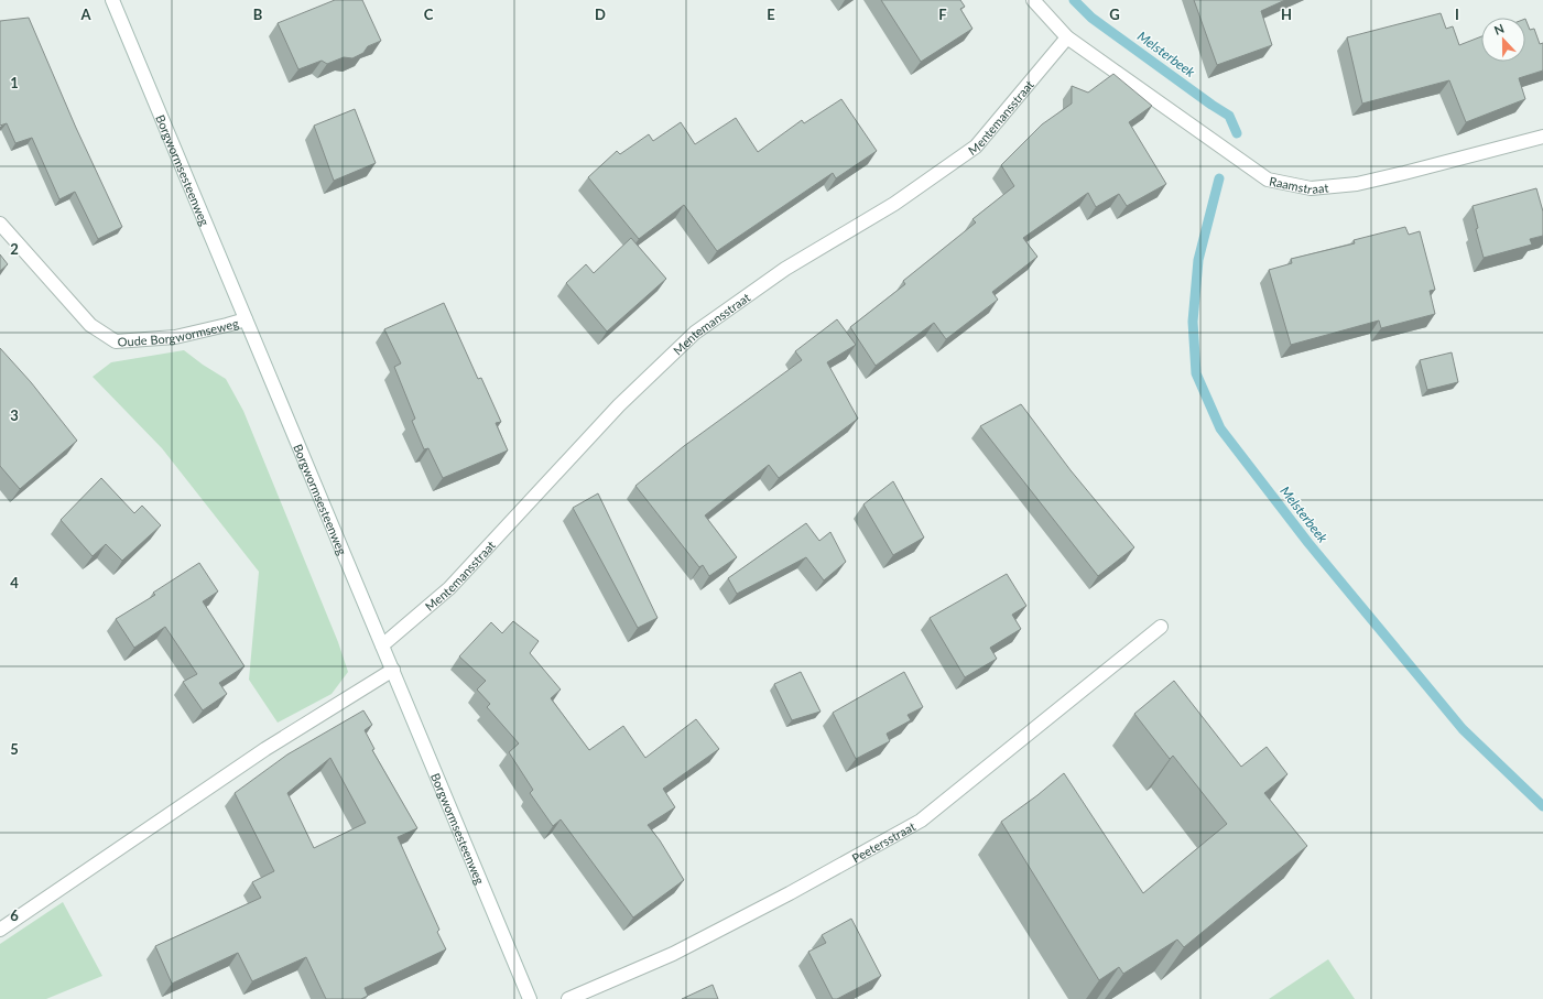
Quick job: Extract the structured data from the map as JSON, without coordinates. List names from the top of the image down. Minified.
{"streets":{"street":["Mentemansstraat","Borgwormsesteenweg","Raamstraat","Oude Borgwormseweg","Peetersstraat"]},"crossings":[["Mentemansstraat","Borgwormsesteenweg"],["Mentemansstraat","Raamstraat"],["Borgwormsesteenweg","Oude Borgwormseweg"]],"water":["Melsterbeek"],"north":"top","grid":{"columns":["A","B","C","D","E","F","G","H","I"],"rows":["1","2","3","4","5","6"]}}
